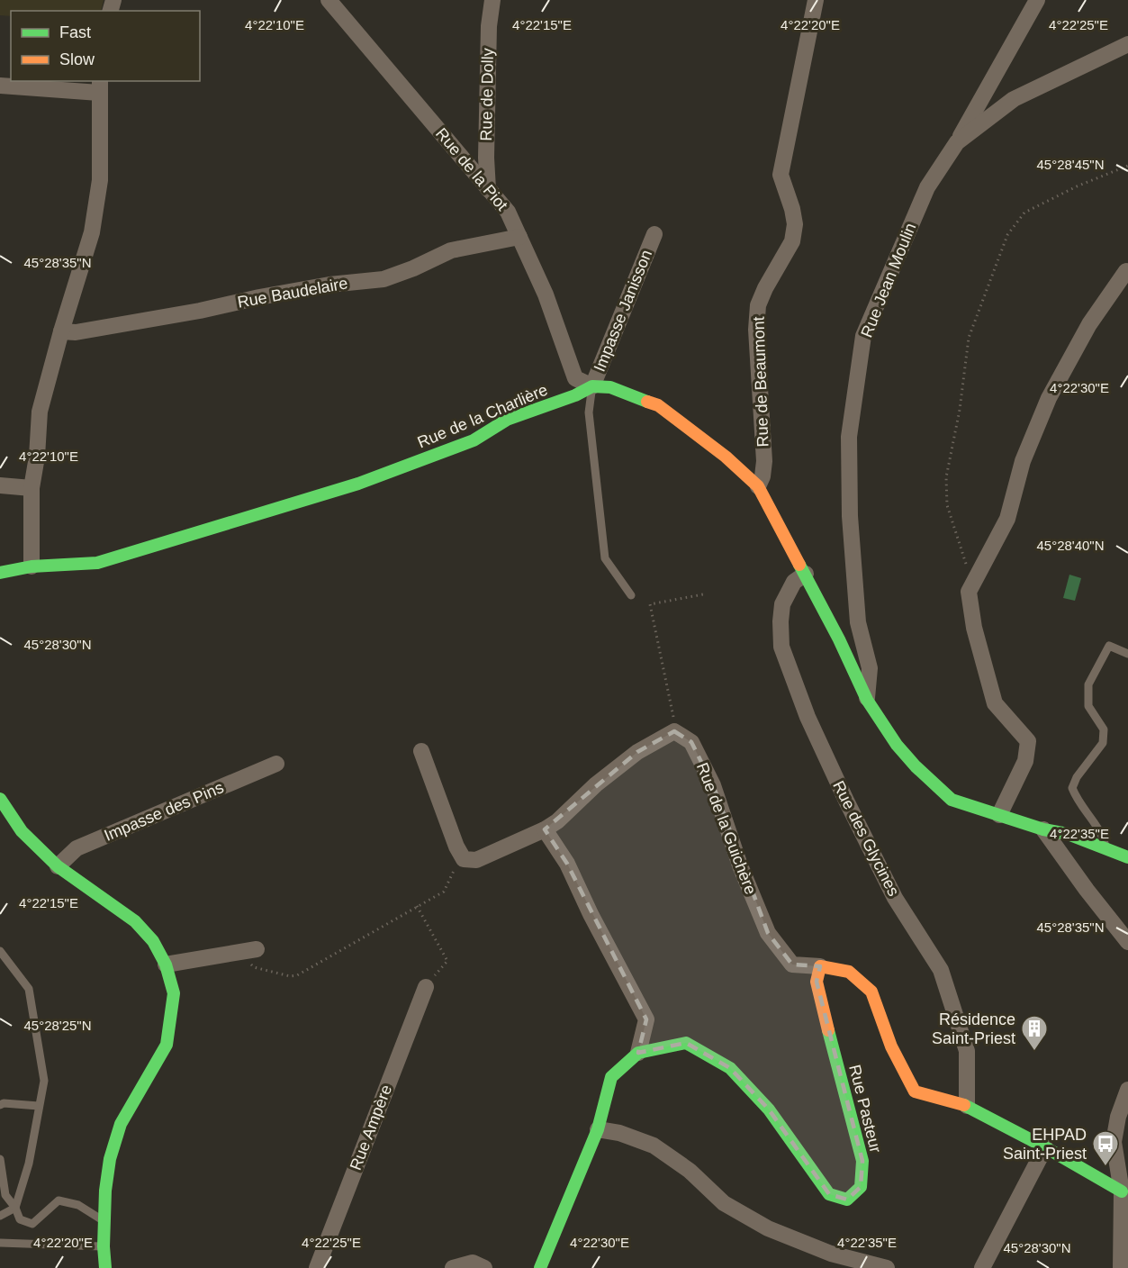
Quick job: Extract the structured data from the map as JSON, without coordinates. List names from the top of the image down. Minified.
{"streets":{"street":["Rue de Dolly","Rue de la Piot","Rue Jean Moulin","Rue Baudelaire","Impasse Janisson","Rue de Beaumont","Rue de la Charlière","Impasse des Pins","Rue de la Guichère","Rue des Glycines","Rue Pasteur","Rue Ampère"]},"crossings":[["Rue de Dolly","Rue de la Piot"],["Rue de la Piot","Rue Baudelaire"],["Rue de la Piot","Impasse Janisson"],["Rue de la Piot","Rue de la Charlière"],["Impasse Janisson","Rue de la Charlière"],["Rue de la Guichère","Rue Pasteur"]],"places":{"building":["Résidence Saint-Priest"],"bus stop":["EHPAD Saint-Priest"]},"legend":["Fast","Slow"],"coordinates":["4°22'20\"E","4°22'25\"E","4°22'10\"E","4°22'15\"E","45°28'45\"N","45°28'35\"N","4°22'30\"E","45°28'40\"N","45°28'30\"N","4°22'35\"E","45°28'25\"N"]}
